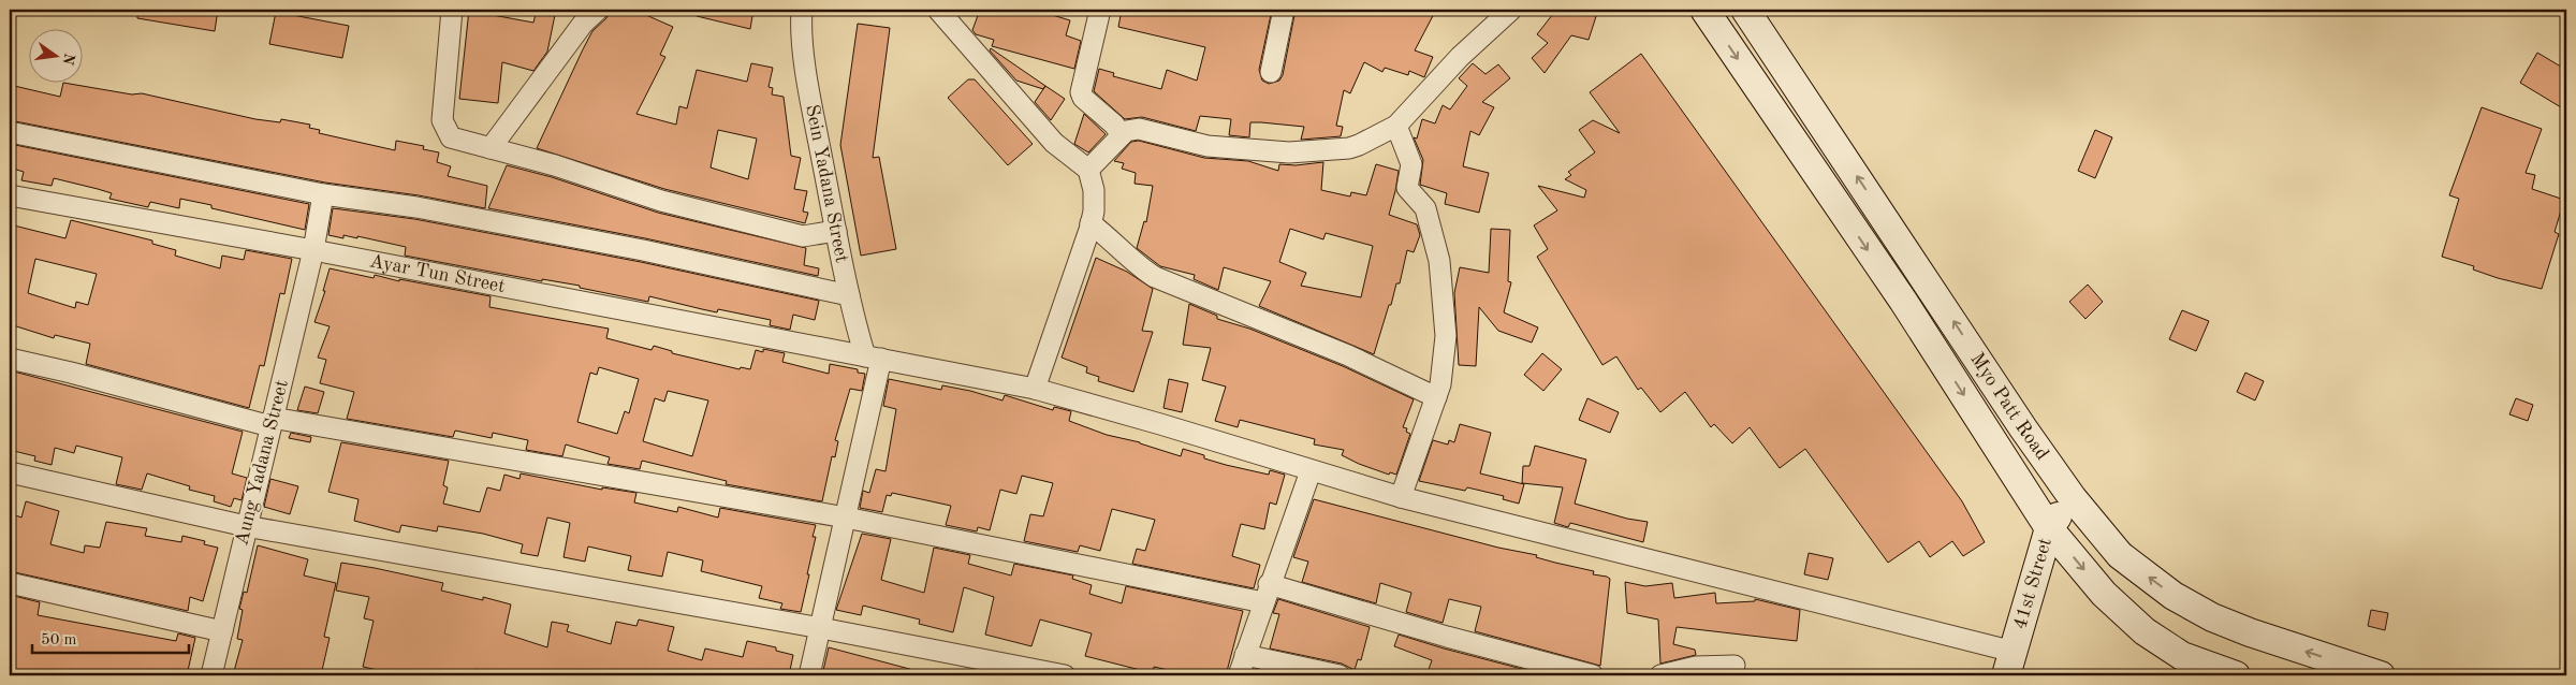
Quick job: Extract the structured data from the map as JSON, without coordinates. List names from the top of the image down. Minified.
{"streets":{"main road":["Myo Patt Road","41st Street"],"street":["Sein Yadana Street","Ayar Tun Street","Aung Yadana Street"]},"crossings":[["Sein Yadana Street","Ayar Tun Street"],["Ayar Tun Street","Aung Yadana Street"],["Ayar Tun Street","41st Street"],["Myo Patt Road","41st Street"]],"scale_bar":"50 m","north":"right"}
